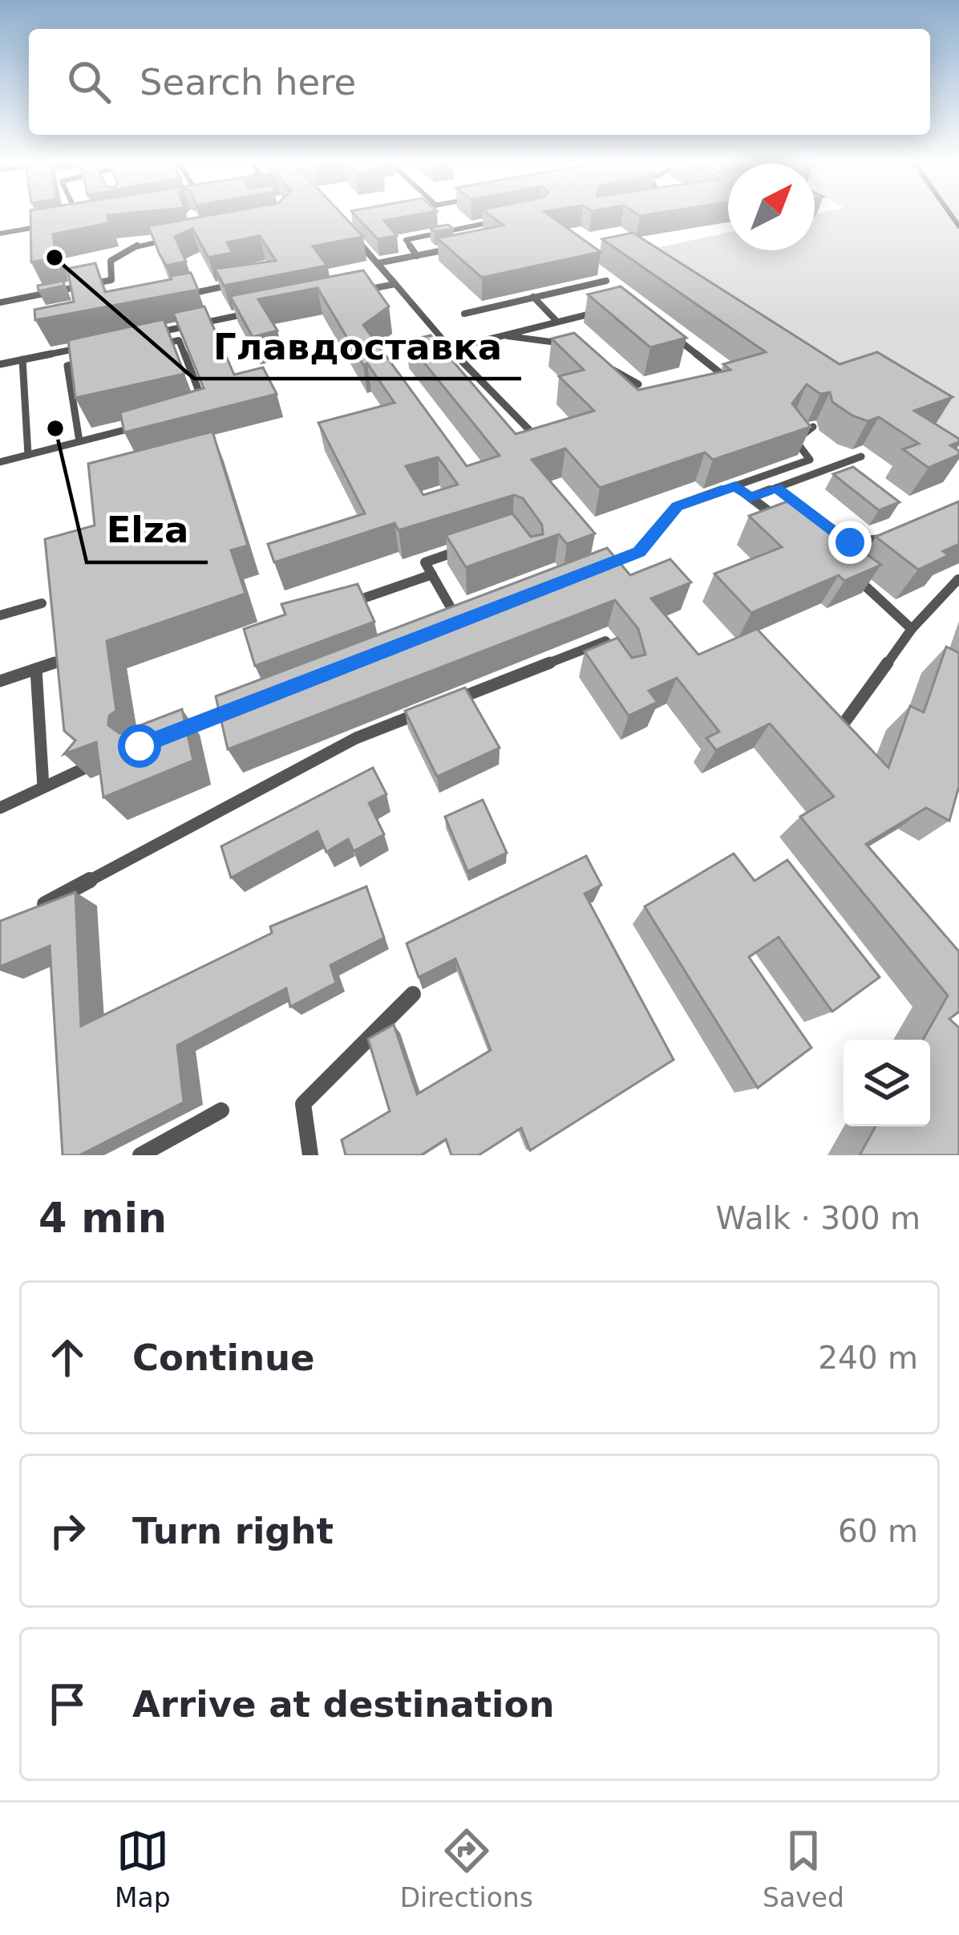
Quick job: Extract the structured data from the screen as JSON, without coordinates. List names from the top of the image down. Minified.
{"places":["Главдоставка","Elza"],"north":"top right","page":{"search":"Search here","heading":["4 min","Walk · 300 m"],"list":[["Continue","240 m"],["Turn right","60 m"],"Arrive at destination"],"nav":["Map","Directions","Saved"]}}
